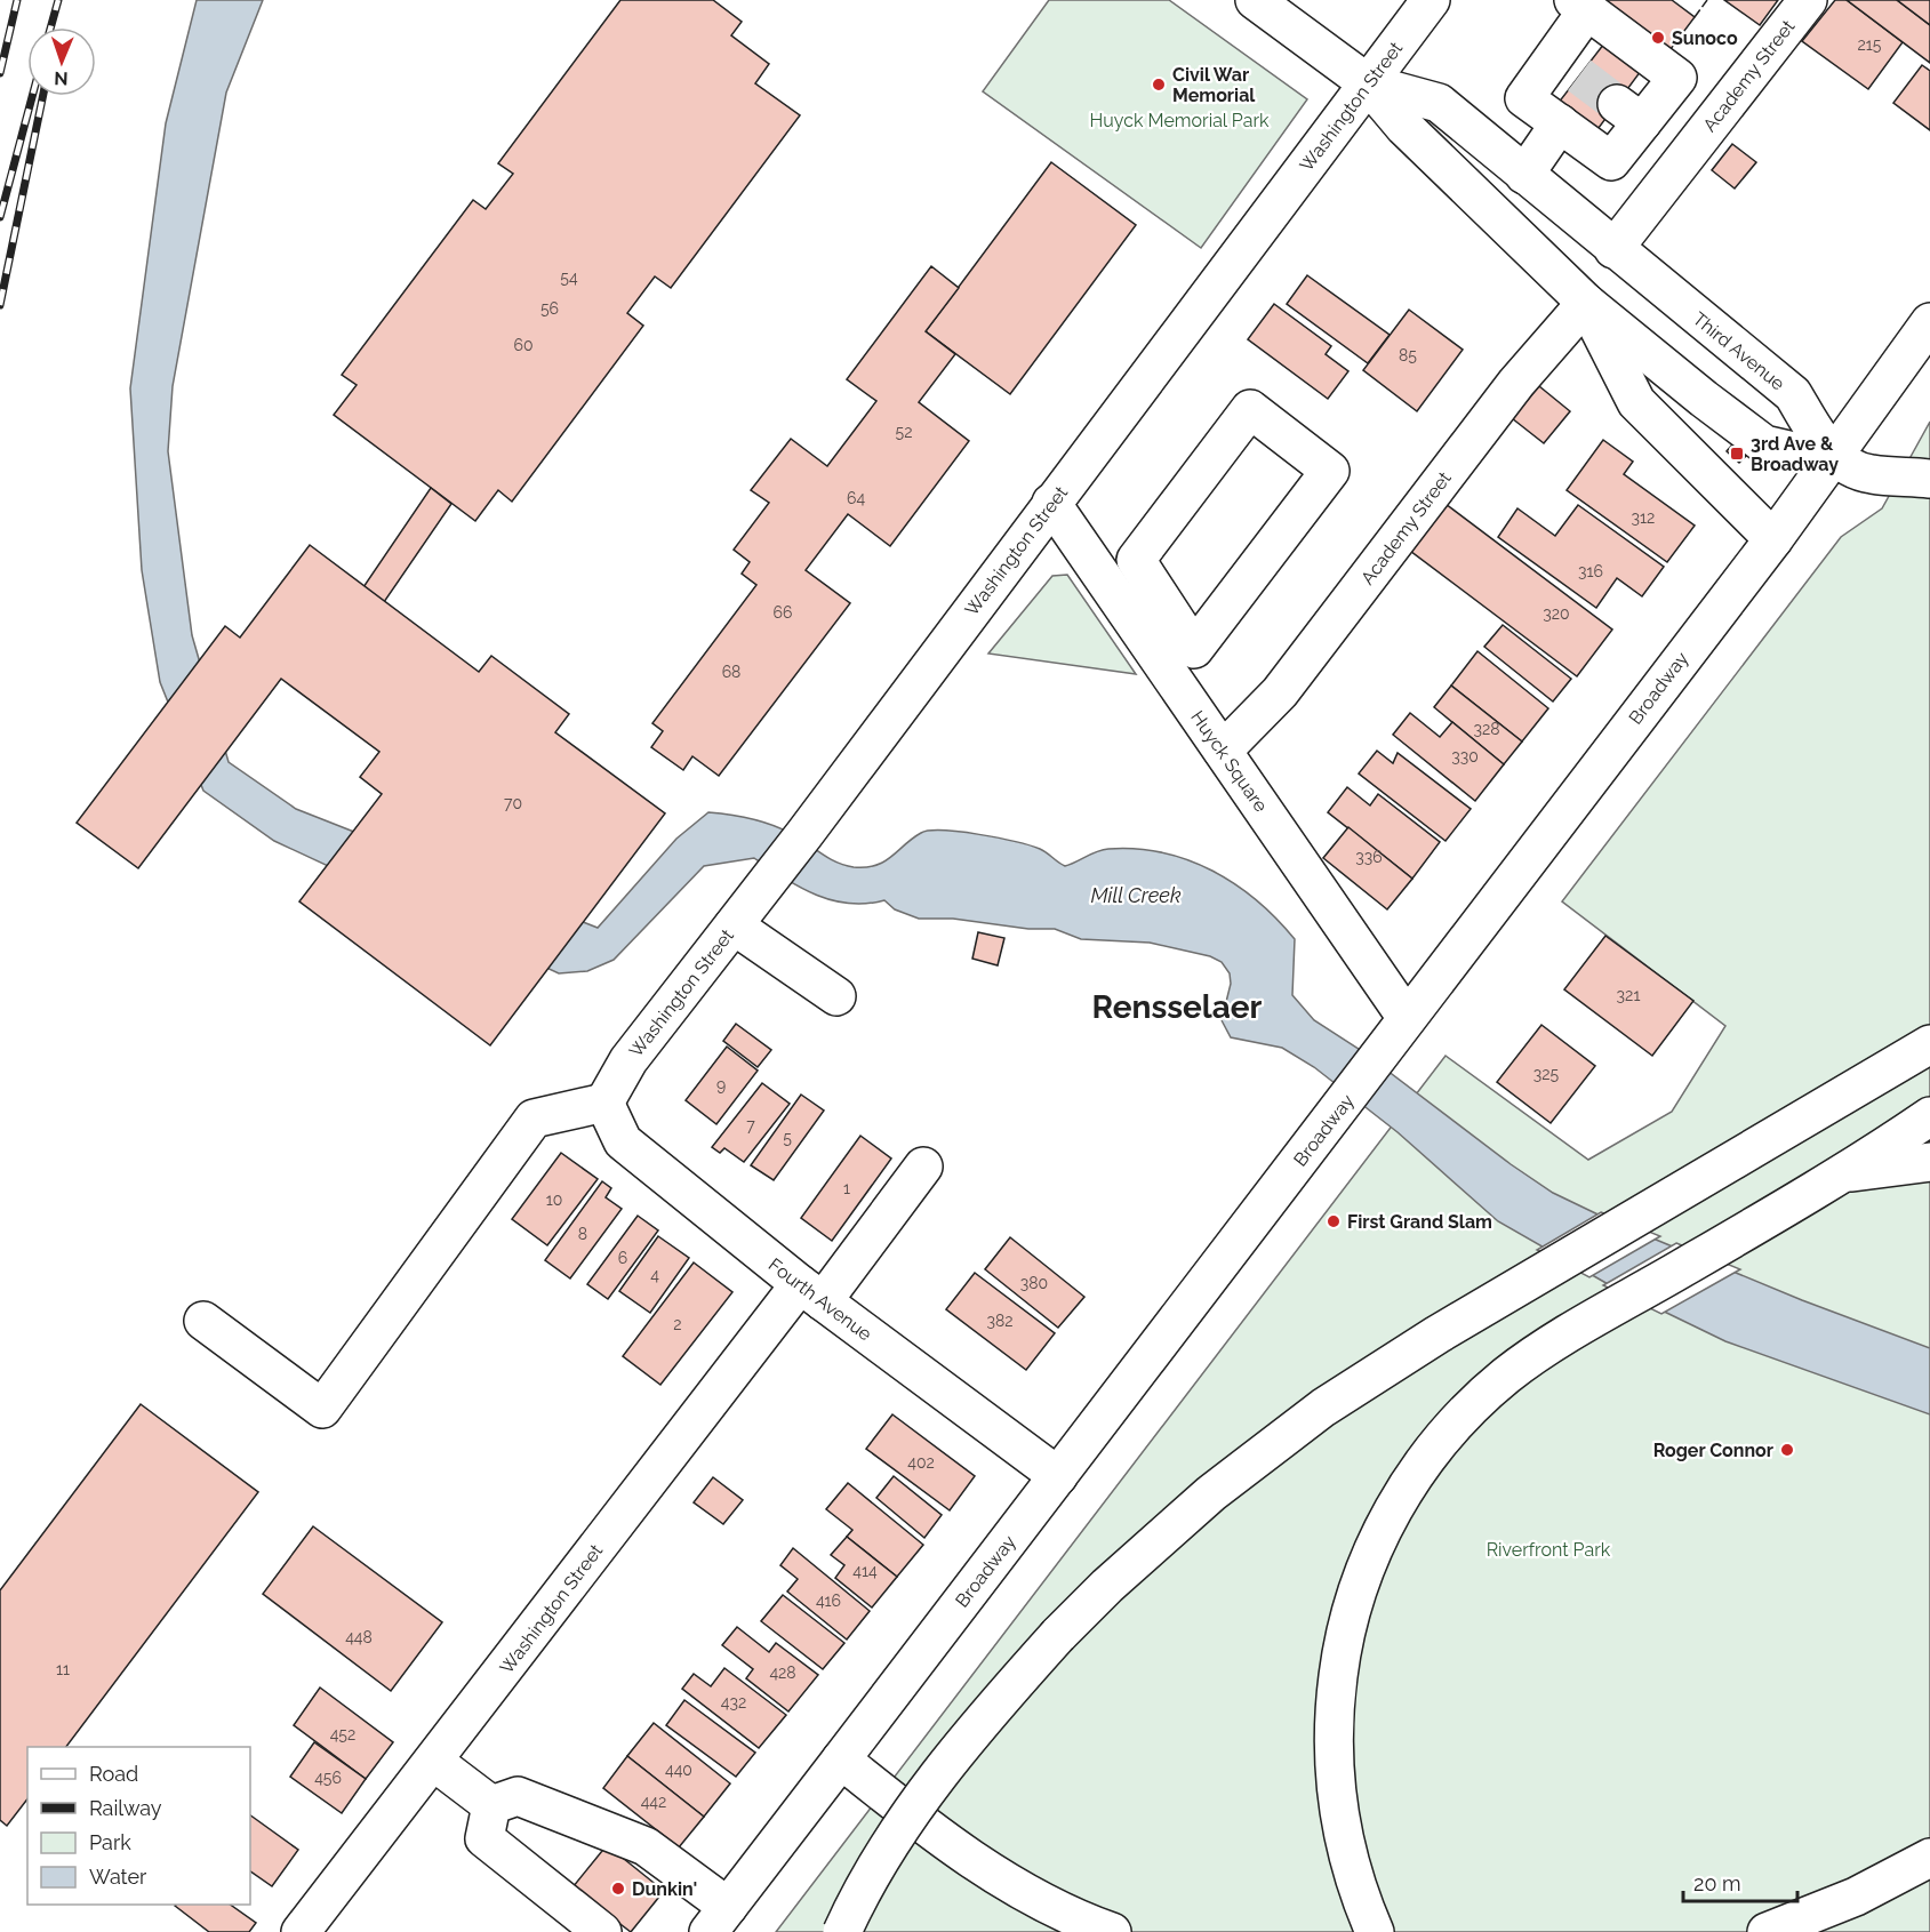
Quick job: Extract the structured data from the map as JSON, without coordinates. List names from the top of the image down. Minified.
{"streets":{"main road":["Academy Street","Washington Street","Third Avenue","Broadway","Huyck Square","Fourth Avenue"]},"crossings":[["Academy Street","Third Avenue"],["Academy Street","Huyck Square"],["Washington Street","Third Avenue"],["Washington Street","Huyck Square"],["Washington Street","Fourth Avenue"],["Third Avenue","Broadway"],["Broadway","Huyck Square"],["Broadway","Fourth Avenue"]],"districts":["Rensselaer"],"water":["Mill Creek"],"parks":["Huyck Memorial Park","Riverfront Park"],"places":{"other":["Sunoco","Civil War Memorial","First Grand Slam","Roger Connor","Dunkin'"],"transit":["3rd Ave & Broadway"]},"house_numbers":["215","54","56","60","85","52","64","312","316","66","320","68","328","330","70","336","321","325","9","7","5","1","10","8","6","4","380","382","2","402","414","416","448","11","428","432","452","440","456","442"],"legend":["Road","Railway","Park","Water"],"scale_bar":"20 m","north":"bottom"}
